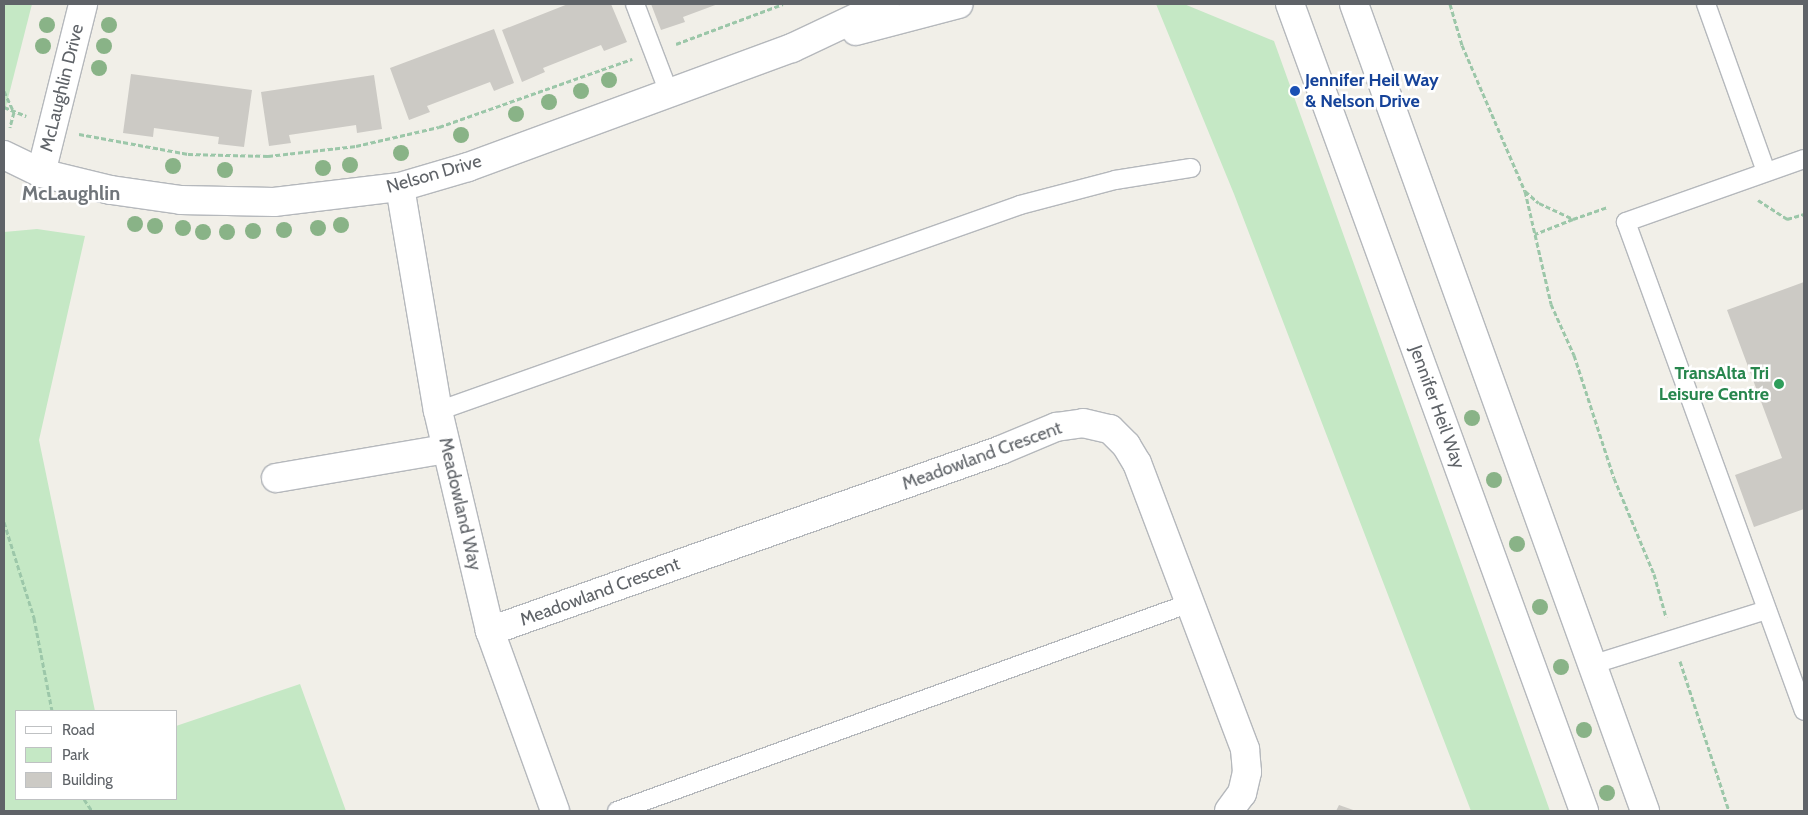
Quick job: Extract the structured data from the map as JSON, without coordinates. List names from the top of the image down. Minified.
{"streets":{"street":["McLaughlin Drive","Nelson Drive","Jennifer Heil Way","Meadowland Crescent","Meadowland Way"]},"crossings":[["McLaughlin Drive","Nelson Drive"],["Nelson Drive","Meadowland Way"],["Meadowland Crescent","Meadowland Way"]],"districts":["McLaughlin"],"places":["Jennifer Heil Way & Nelson Drive","TransAlta Tri Leisure Centre"],"legend":["Road","Park","Building"]}
